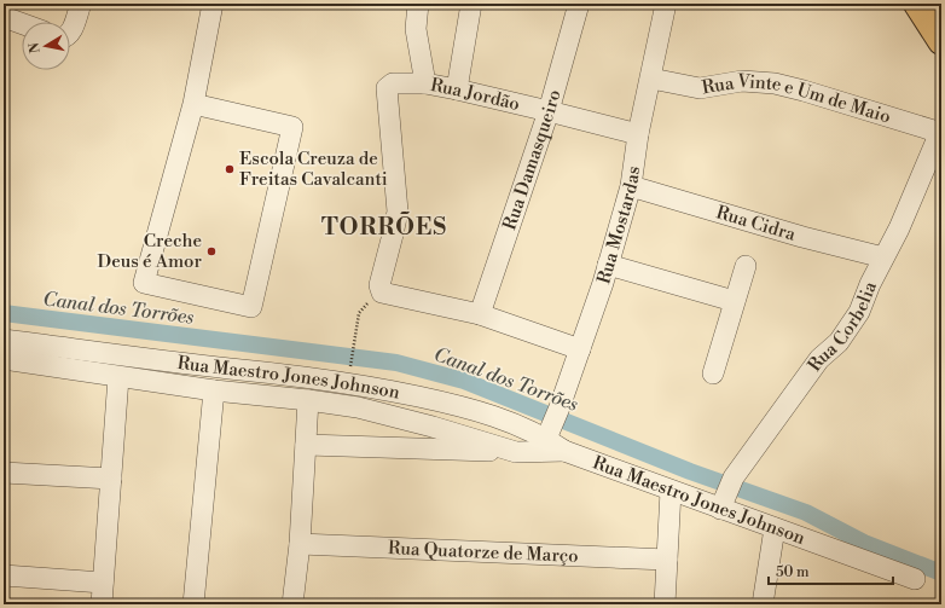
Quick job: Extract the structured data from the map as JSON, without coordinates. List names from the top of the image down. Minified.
{"streets":{"street":["Rua Jordão","Rua Vinte e Um de Maio","Rua Damasqueiro","Rua Cidra","Rua Mostardas","Rua Corbelia","Rua Maestro Jones Johnson","Rua Quatorze de Março"]},"crossings":[["Rua Jordão","Rua Damasqueiro"],["Rua Jordão","Rua Mostardas"],["Rua Vinte e Um de Maio","Rua Mostardas"],["Rua Vinte e Um de Maio","Rua Corbelia"],["Rua Cidra","Rua Mostardas"],["Rua Cidra","Rua Corbelia"],["Rua Mostardas","Rua Maestro Jones Johnson"],["Rua Corbelia","Rua Maestro Jones Johnson"]],"districts":["TORRÕES"],"water":["Canal dos Torrões"],"places":["Escola Creuza de Freitas Cavalcanti","Creche Deus é Amor"],"scale_bar":"50 m","north":"left"}
